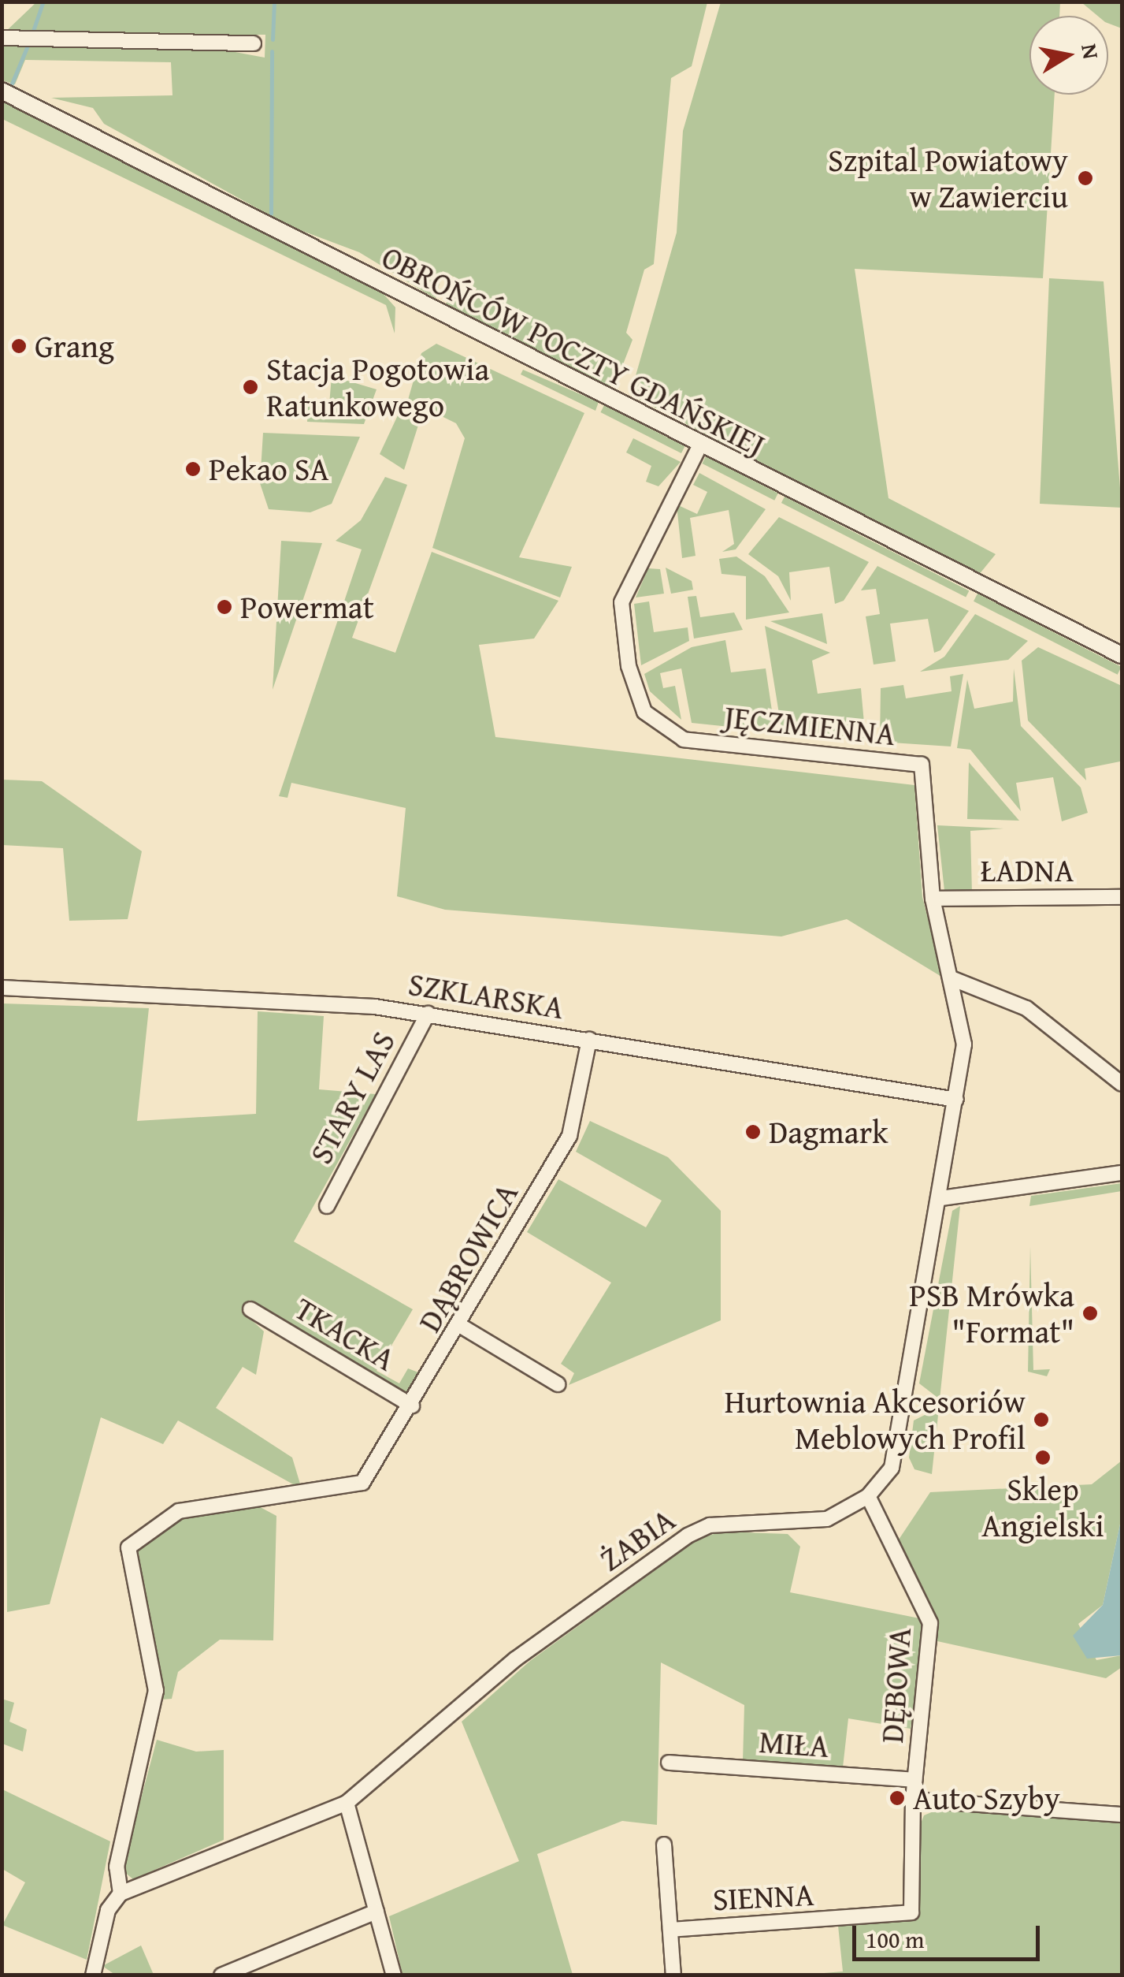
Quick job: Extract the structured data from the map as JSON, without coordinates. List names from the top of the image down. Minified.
{"streets":{"street":["OBROŃCÓW POCZTY GDAŃSKIEJ","JĘCZMIENNA","ŁADNA","SZKLARSKA","STARY LAS","DĄBROWICA","TKACKA","ŻABIA","DĘBOWA","MIŁA","SIENNA"]},"crossings":[["OBROŃCÓW POCZTY GDAŃSKIEJ","JĘCZMIENNA"],["JĘCZMIENNA","ŁADNA"],["JĘCZMIENNA","SZKLARSKA"],["SZKLARSKA","STARY LAS"],["SZKLARSKA","DĄBROWICA"],["DĄBROWICA","TKACKA"],["DĄBROWICA","ŻABIA"],["ŻABIA","DĘBOWA"],["DĘBOWA","MIŁA"],["DĘBOWA","SIENNA"]],"places":["Szpital Powiatowy w Zawierciu","Grang","Stacja Pogotowia Ratunkowego","Pekao SA","Powermat","Dagmark","PSB Mrówka \"Format\"","Hurtownia Akcesoriów Meblowych Profil","Sklep Angielski","Auto Szyby"],"scale_bar":"100 m","north":"right"}
